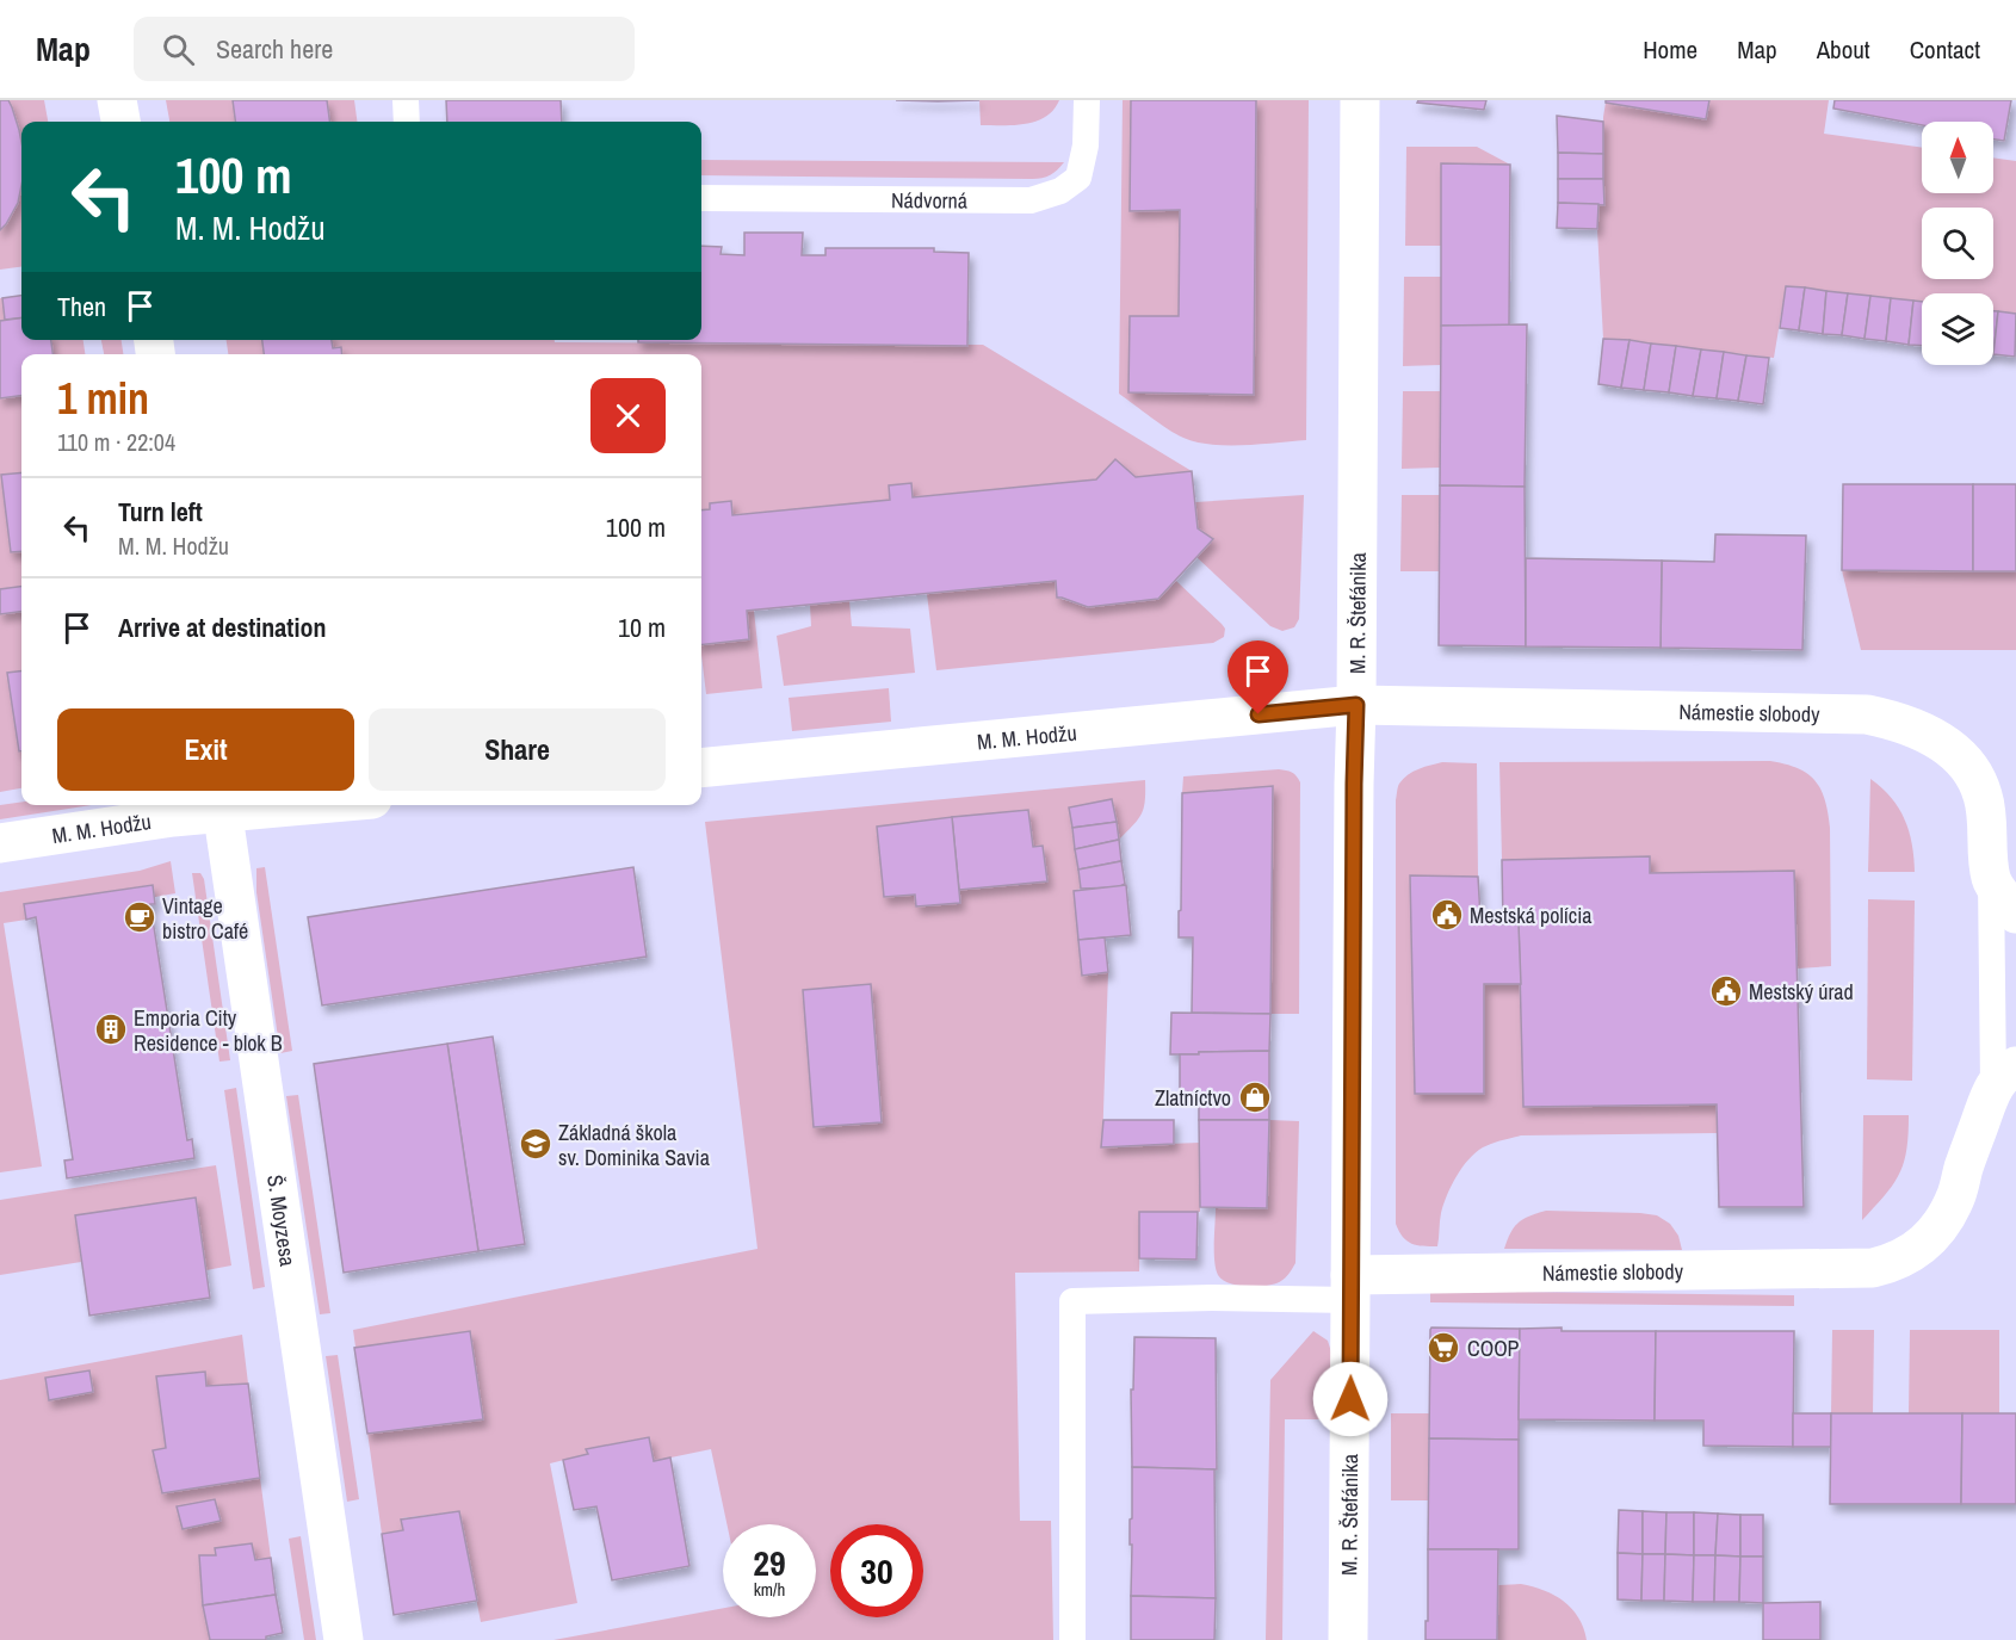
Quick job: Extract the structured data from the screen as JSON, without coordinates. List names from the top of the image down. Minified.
{"streets":{"street":["M. R. Štefánika","Námestie slobody","M. M. Hodžu","Š. Moyzesa"],"lane":["Nádvorná"]},"crossings":[["M. R. Štefánika","Námestie slobody"],["M. R. Štefánika","M. M. Hodžu"],["Námestie slobody","M. M. Hodžu"],["M. M. Hodžu","Š. Moyzesa"]],"places":{"public building":["Mestská polícia","Mestský úrad"],"cafe":["Vintage bistro Café"],"building":["Emporia City Residence - blok B"],"shop":["Zlatníctvo"],"school or university":["Základná škola sv. Dominika Savia"],"supermarket":["COOP"]},"north":"top","page":{"header":"Map","search":"Search here","nav":["Home","Map","About","Contact"],"turn":["100 m","M. M. Hodžu"],"then":"Then","heading":["1 min","110 m · 22:04"],"list":[{"name":"Turn left","note":"M. M. Hodžu","value":"100 m"},{"name":"Arrive at destination","value":"10 m"}],"buttons":["Exit","Share"],"speed":"29 km/h","limit":"30"}}
